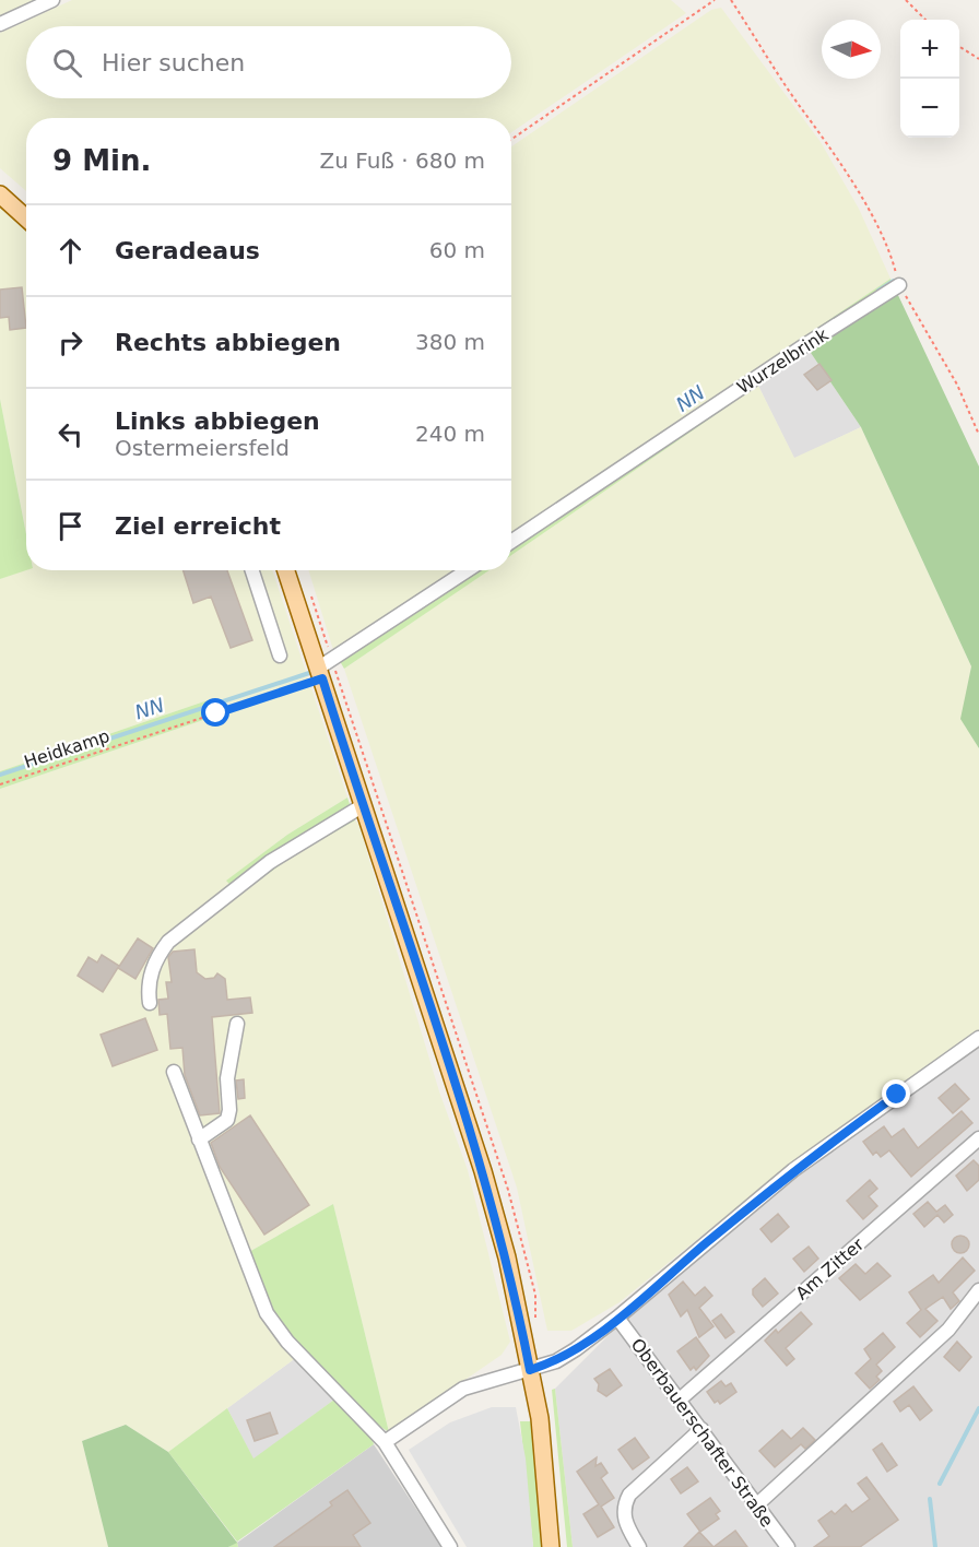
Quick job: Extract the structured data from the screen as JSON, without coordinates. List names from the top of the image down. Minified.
{"streets":{"street":["Wurzelbrink","Am Zitter","Oberbauerschafter Straße"],"path":["Heidkamp"]},"crossings":[["Am Zitter","Oberbauerschafter Straße"]],"water":["NN"],"north":"right","page":{"map_buttons":["+","−"],"search":"Hier suchen","heading":["9 Min.","Zu Fuß · 680 m"],"list":[["Geradeaus","60 m"],["Rechts abbiegen","380 m"],["Links abbiegen","Ostermeiersfeld","240 m"],"Ziel erreicht"]}}
